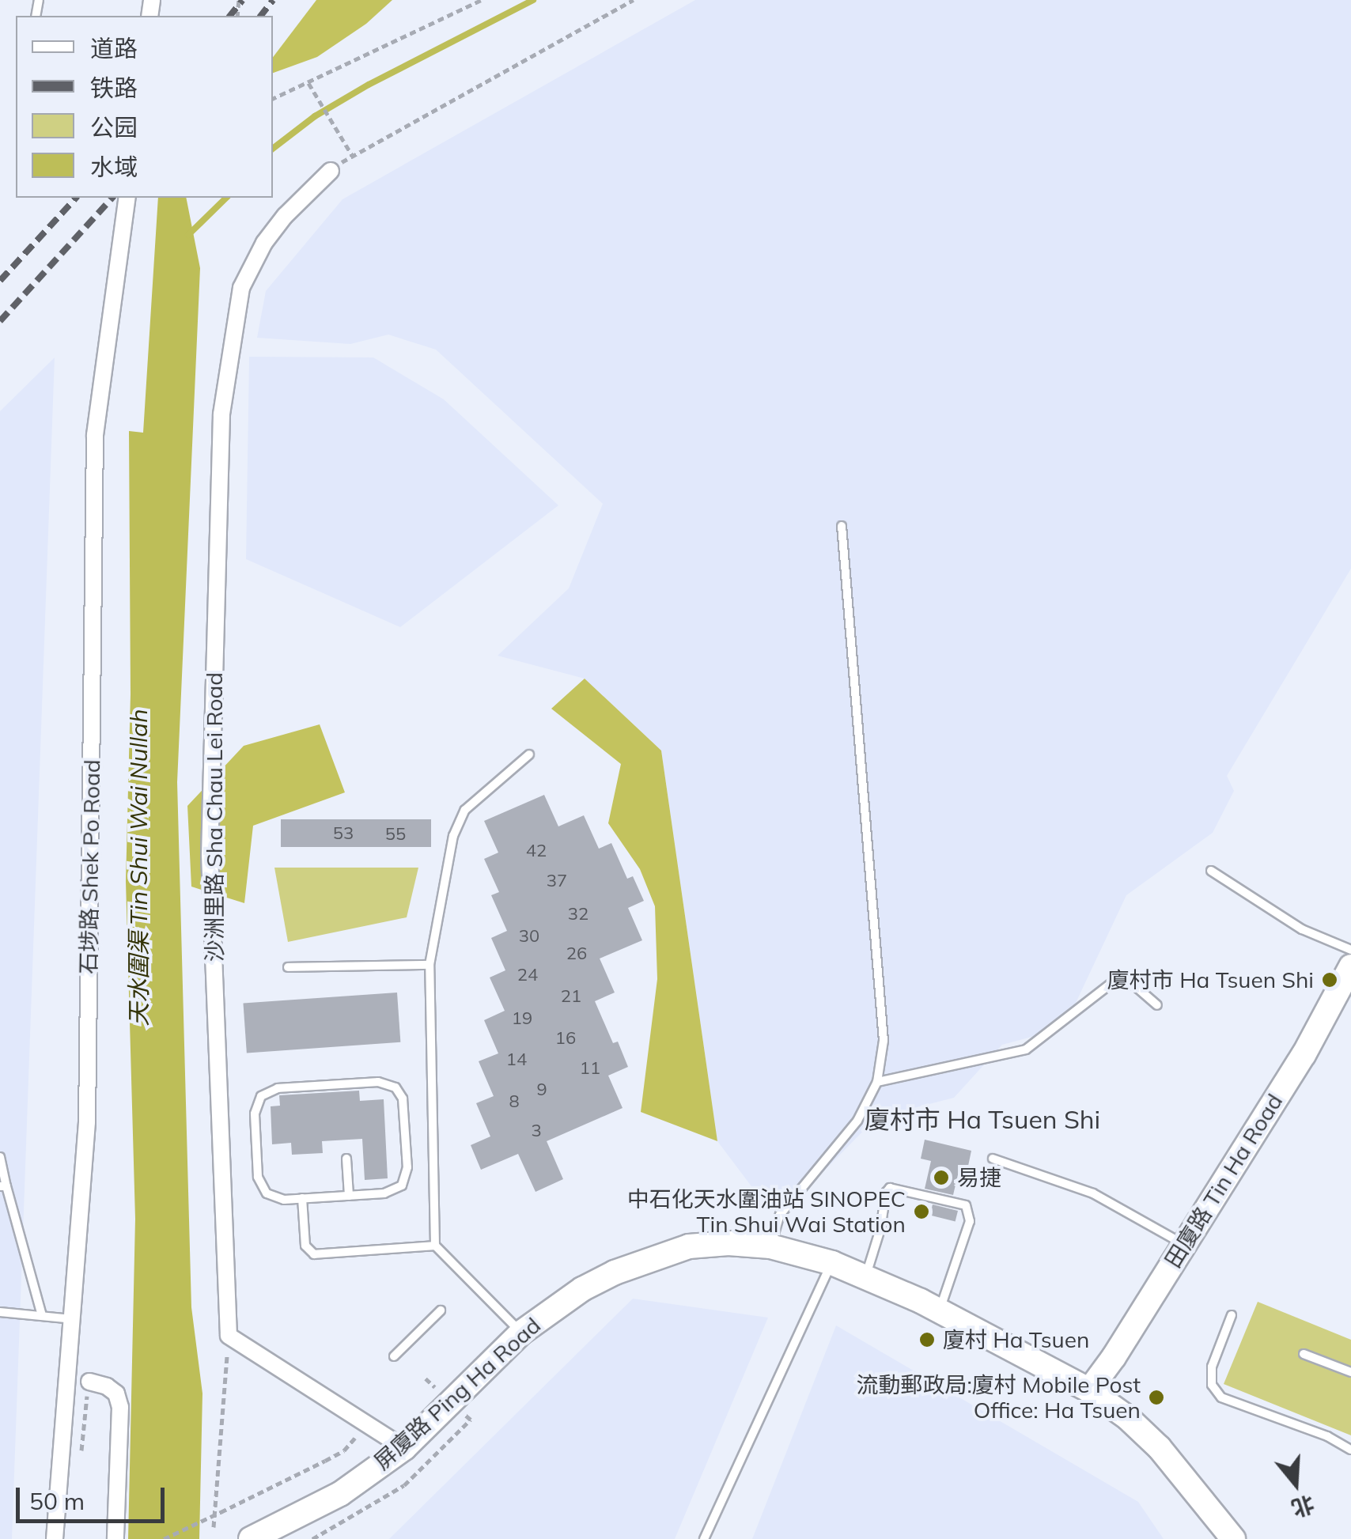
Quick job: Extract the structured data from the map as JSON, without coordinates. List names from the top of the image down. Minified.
{"streets":{"street":["沙洲里路 Sha Chau Lei Road","石埗路 Shek Po Road","田廈路 Tin Ha Road","屏廈路 Ping Ha Road"]},"crossings":[["田廈路 Tin Ha Road","屏廈路 Ping Ha Road"]],"districts":["廈村市 Ha Tsuen Shi"],"water":["天水圍渠 Tin Shui Wai Nullah"],"places":["廈村市 Ha Tsuen Shi","易捷","中石化天水圍油站 SINOPEC Tin Shui Wai Station","廈村 Ha Tsuen","流動郵政局:廈村 Mobile Post Office: Ha Tsuen"],"house_numbers":["53","55","42","37","32","30","26","24","21","19","16","14","11","9","8","3"],"legend":["道路","铁路","公园","水域"],"scale_bar":"50 m","north":"bottom"}
